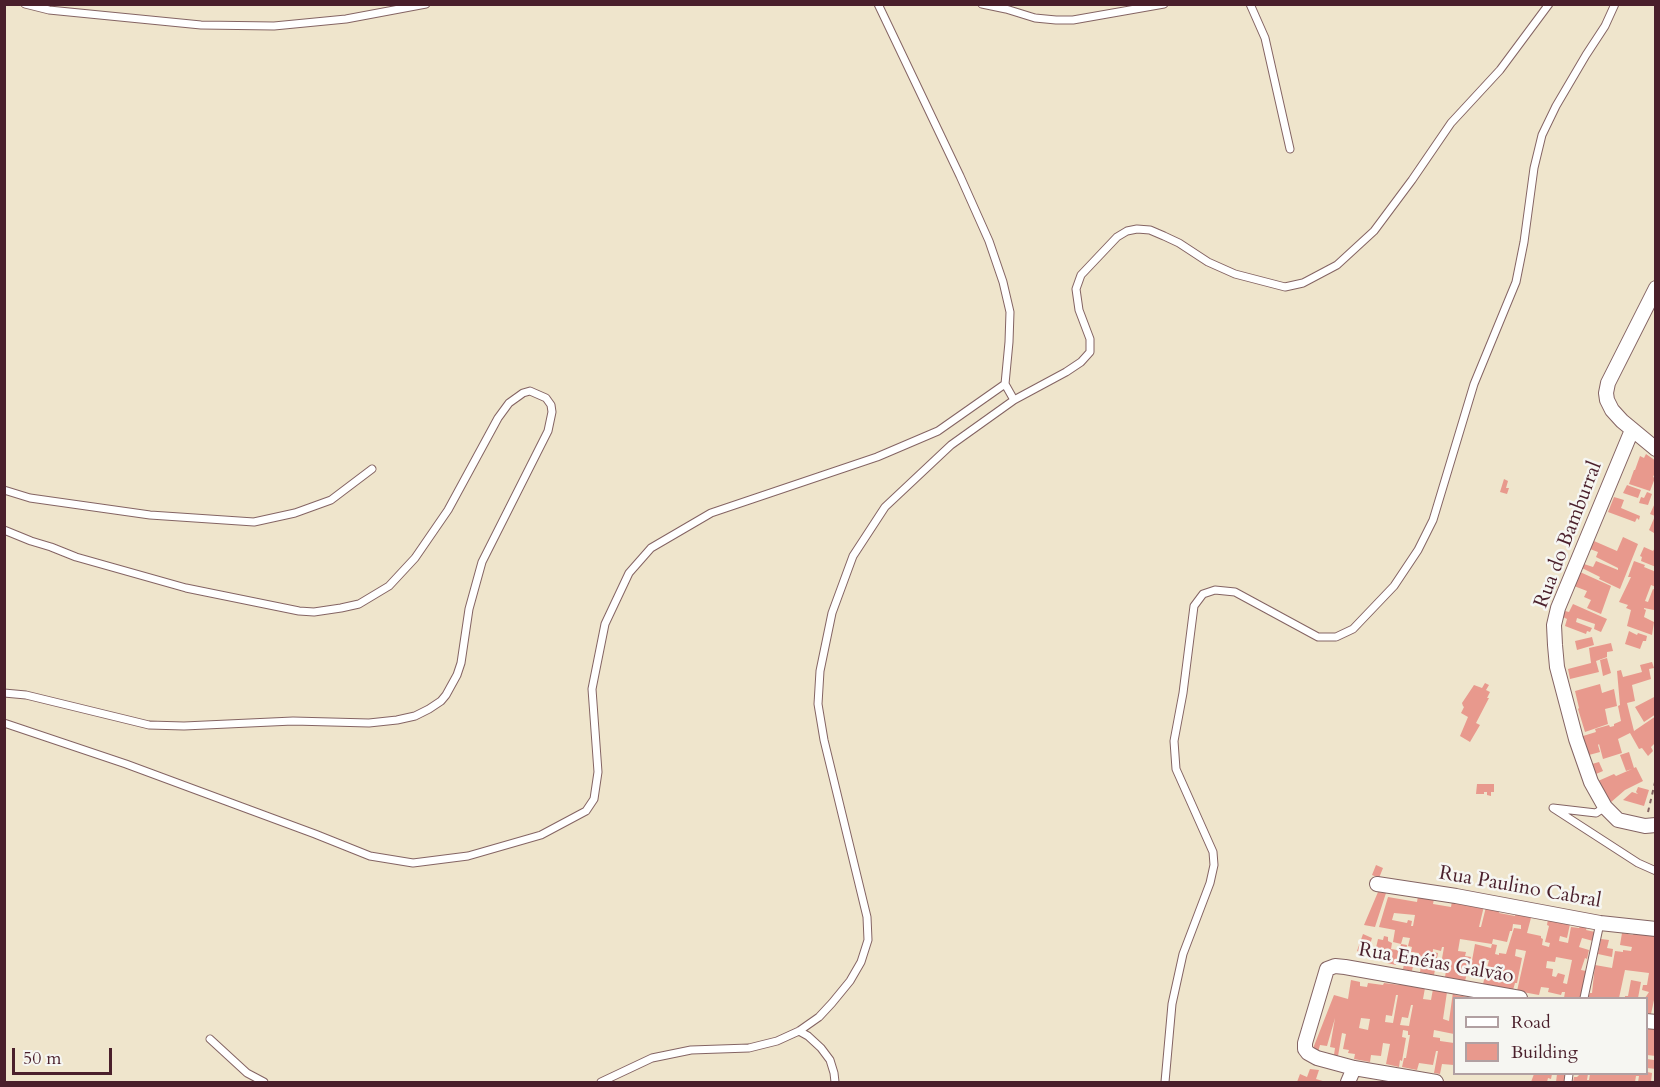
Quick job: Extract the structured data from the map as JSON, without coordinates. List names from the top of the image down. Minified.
{"streets":{"street":["Rua do Bamburral","Rua Paulino Cabral","Rua Enéias Galvão"]},"legend":["Road","Building"],"scale_bar":"50 m"}
